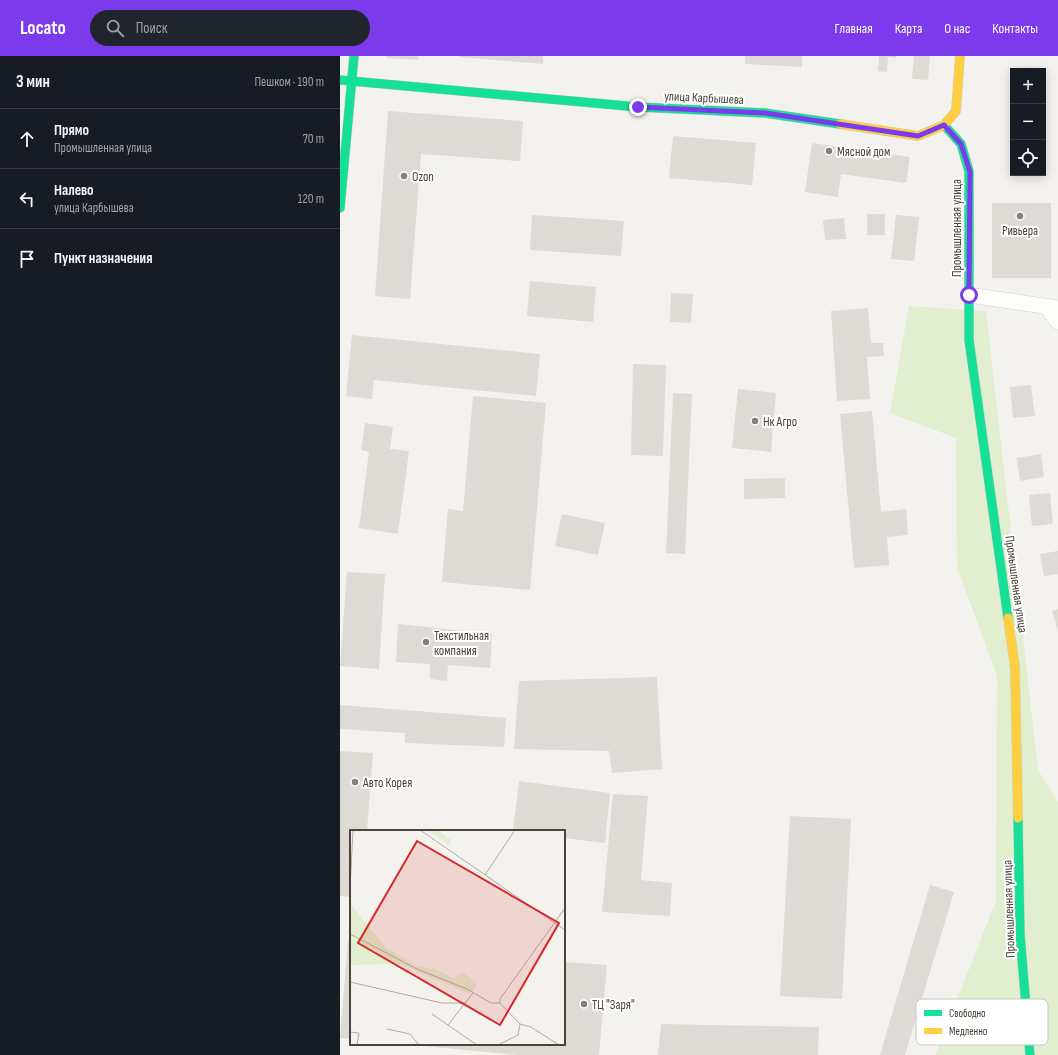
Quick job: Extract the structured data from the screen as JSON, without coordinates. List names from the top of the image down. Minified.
{"streets":{"street":["улица Карбышева","Промышленная улица"]},"crossings":[["улица Карбышева","Промышленная улица"]],"places":["Мясной дом","Ozon","Ривьера","Нк Агро","Текстильная компания","Авто Корея","ТЦ \"Заря\""],"legend":["Свободно","Медленно"],"page":{"header":"Locato","search":"Поиск","nav":["Главная","Карта","О нас","Контакты"],"heading":["3 мин","Пешком · 190 m"],"map_buttons":["+","−"],"list":[["Прямо","Промышленная улица","70 m"],["Налево","улица Карбышева","120 m"],"Пункт назначения"]}}
